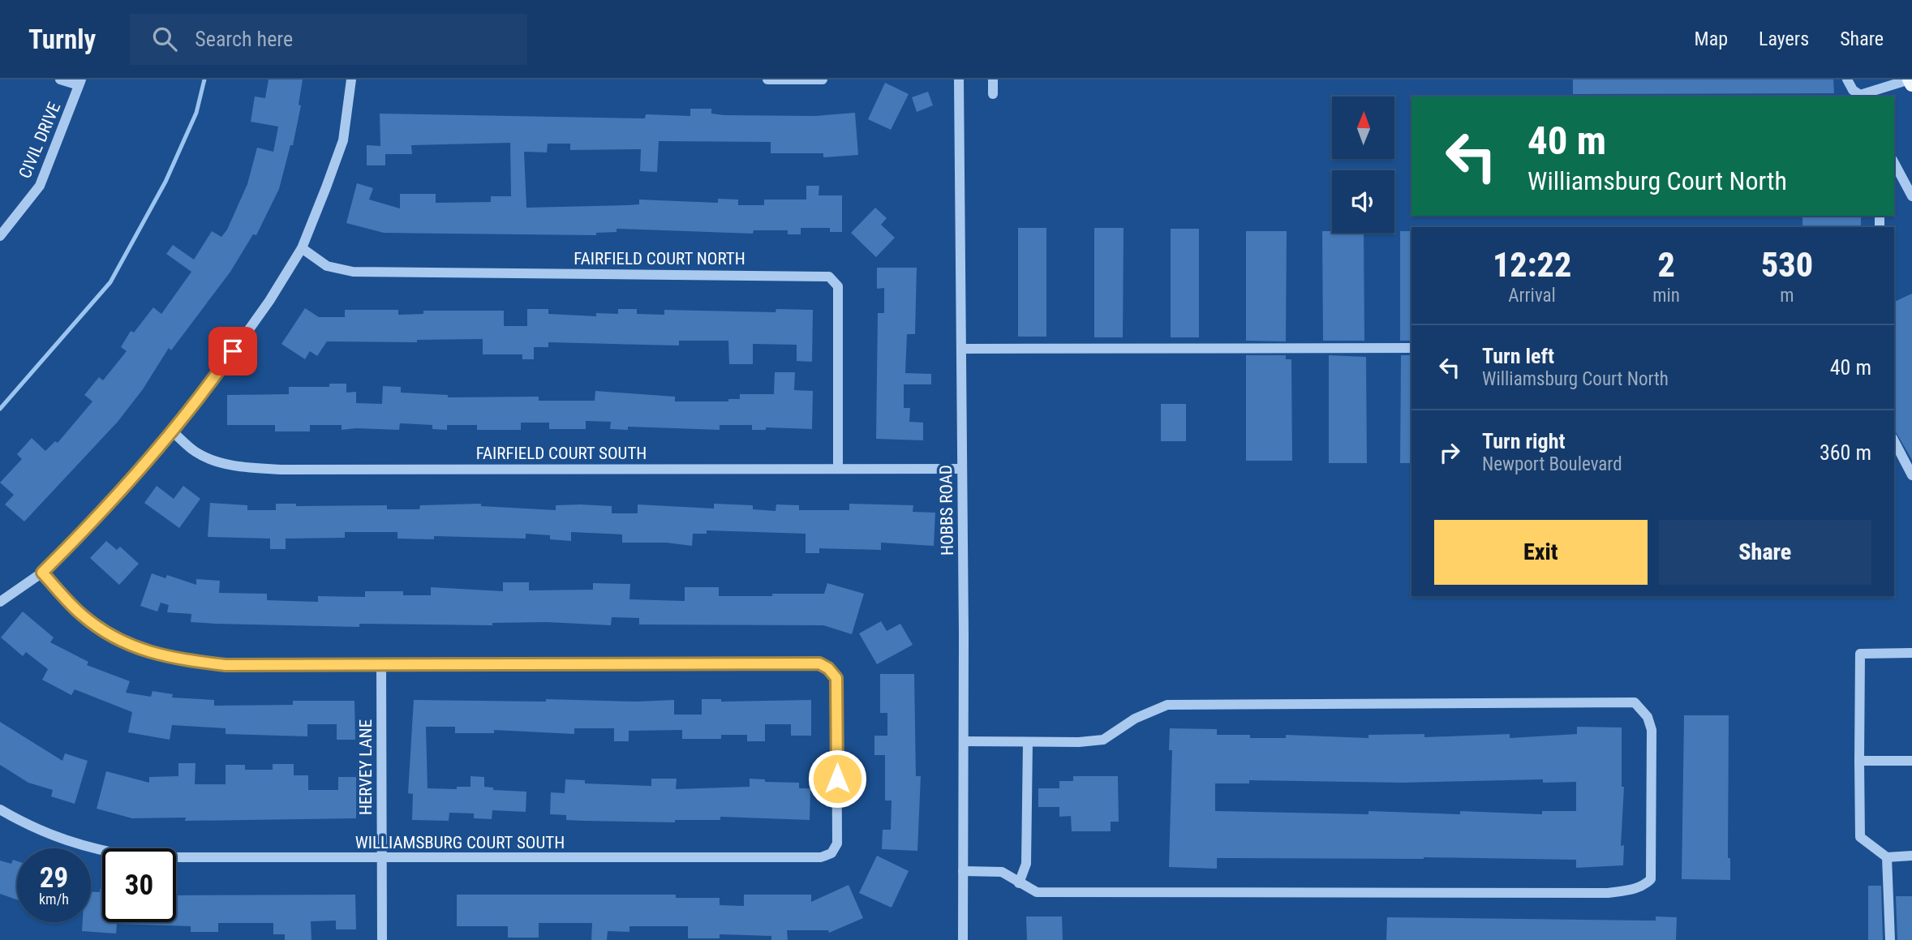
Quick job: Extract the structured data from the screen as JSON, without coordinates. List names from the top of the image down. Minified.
{"streets":{"street":["CIVIL DRIVE","FAIRFIELD COURT NORTH","FAIRFIELD COURT SOUTH","HOBBS ROAD","HERVEY LANE","WILLIAMSBURG COURT SOUTH"]},"crossings":[["FAIRFIELD COURT NORTH","FAIRFIELD COURT SOUTH"],["FAIRFIELD COURT SOUTH","HOBBS ROAD"],["HERVEY LANE","WILLIAMSBURG COURT SOUTH"]],"north":"top","page":{"header":"Turnly","search":"Search here","nav":["Map","Layers","Share"],"turn":["40 m","Williamsburg Court North"],"eta":["12:22","Arrival","2","min","530","m"],"list":[{"name":"Turn left","note":"Williamsburg Court North","value":"40 m"},{"name":"Turn right","note":"Newport Boulevard","value":"360 m"}],"buttons":["Exit","Share"],"speed":"29 km/h","limit":"30"}}
